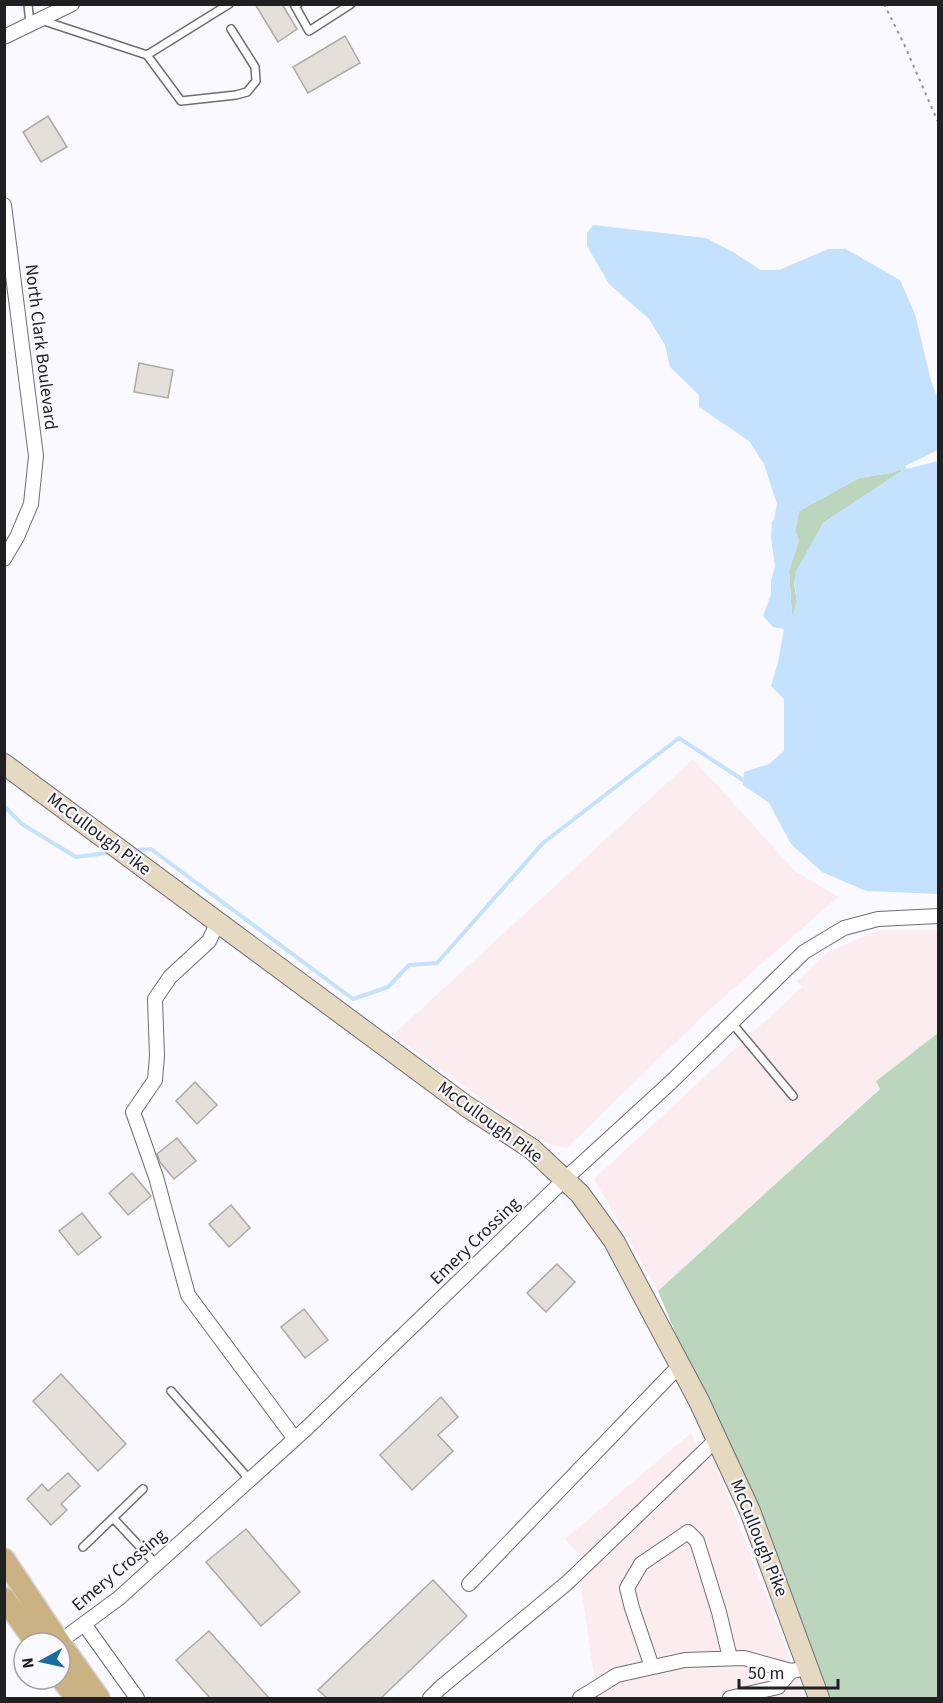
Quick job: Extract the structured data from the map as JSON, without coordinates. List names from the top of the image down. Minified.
{"streets":{"street":["North Clark Boulevard","McCullough Pike","Emery Crossing"]},"crossings":[["McCullough Pike","Emery Crossing"]],"scale_bar":"50 m","north":"left"}
